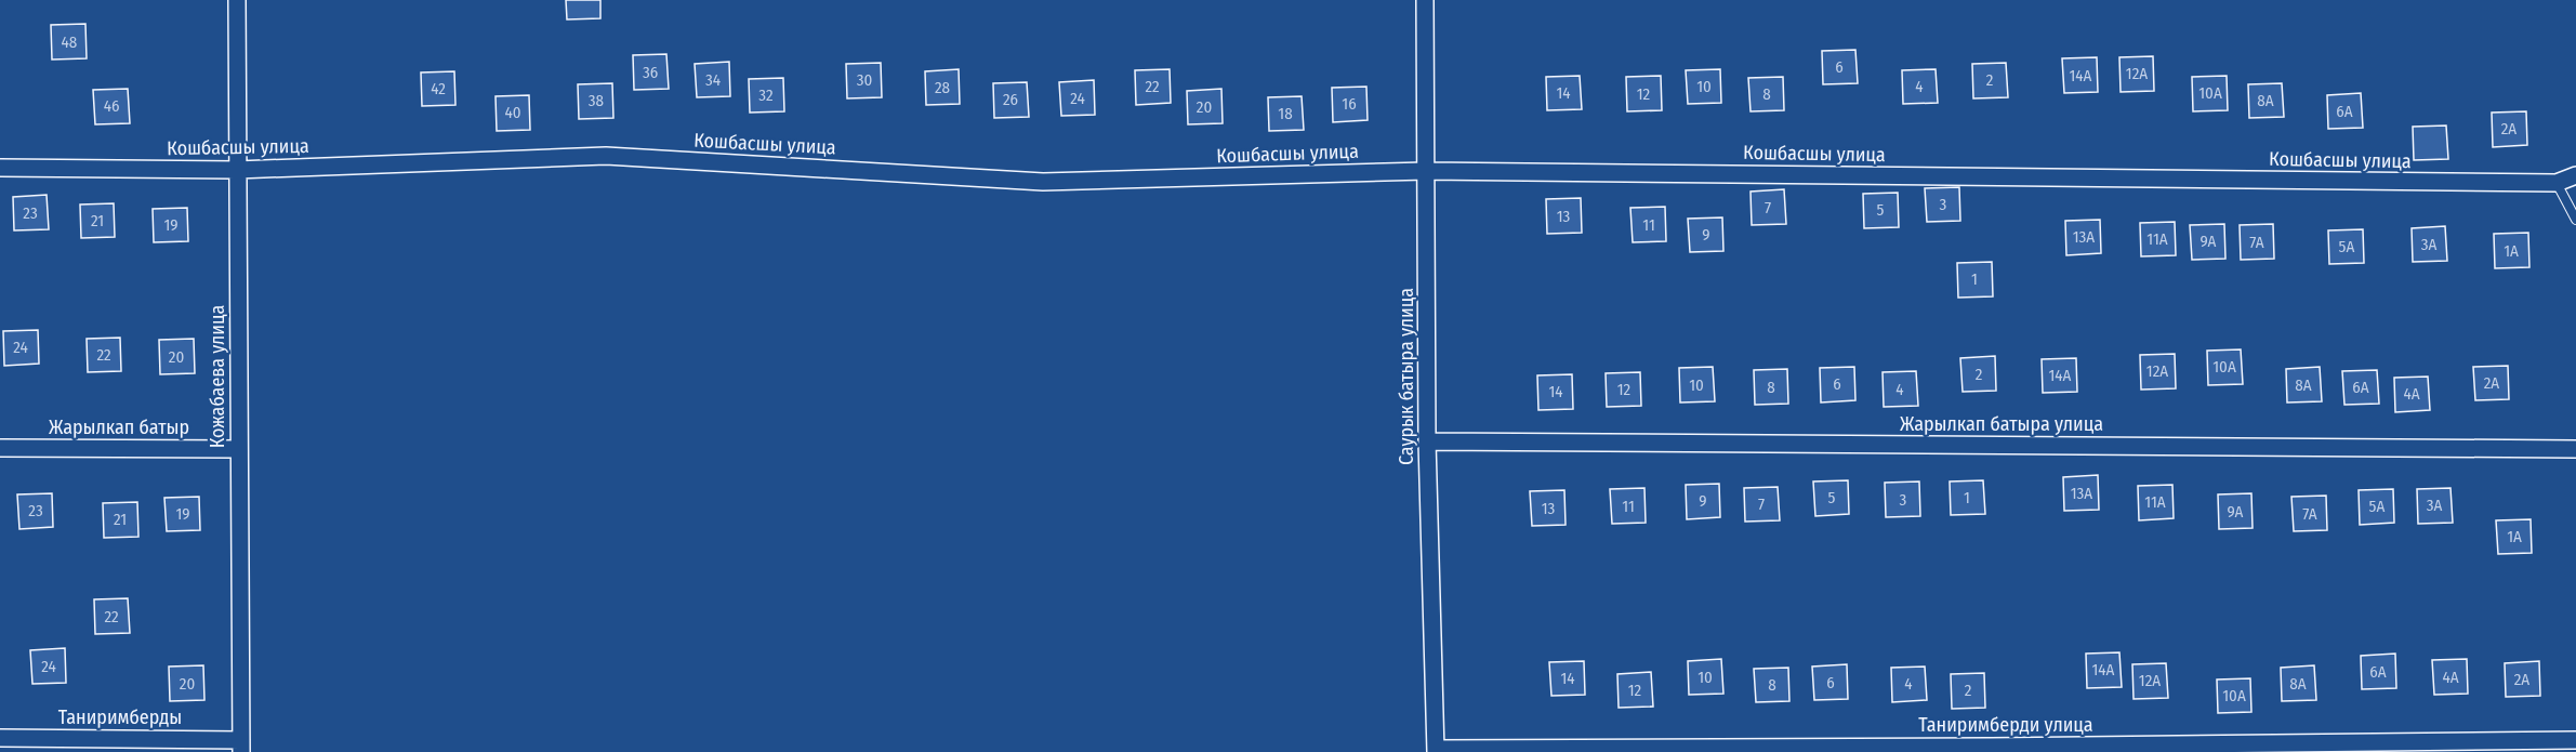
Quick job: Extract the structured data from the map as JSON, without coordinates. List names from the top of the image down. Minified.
{"streets":{"street":["Кошбасшы улица","Кожабаева улица","Саурык батыра улица","Жарылкап батыра улица","Жарылкап батыр","Таниримберды","Таниримберди улица"]},"crossings":[["Кошбасшы улица","Кожабаева улица"],["Кошбасшы улица","Саурык батыра улица"],["Кожабаева улица","Жарылкап батыр"],["Кожабаева улица","Таниримберды"],["Саурык батыра улица","Жарылкап батыра улица"],["Саурык батыра улица","Таниримберди улица"]],"house_numbers":["48","6","36","12A","14A","34","30","2","22","10","4","28","42","14","10A","12","8","32","24","26","38","8A","16","46","20","6A","40","18","2A","3","7","5","23","13","21","19","11","9","13A","11A","9A","7A","3A","5A","1A","1","24","22","20","10A","12A","2","14A","2A","6","10","8A","8","6A","12","4","14","4A","13A","5","1","3","9","11A","7","3A","11","5A","13","23","9A","19","7A","21","1A","22","24","14A","6A","10","4A","14","2A","12A","6","20","4","8A","8","12","2","10A"]}
